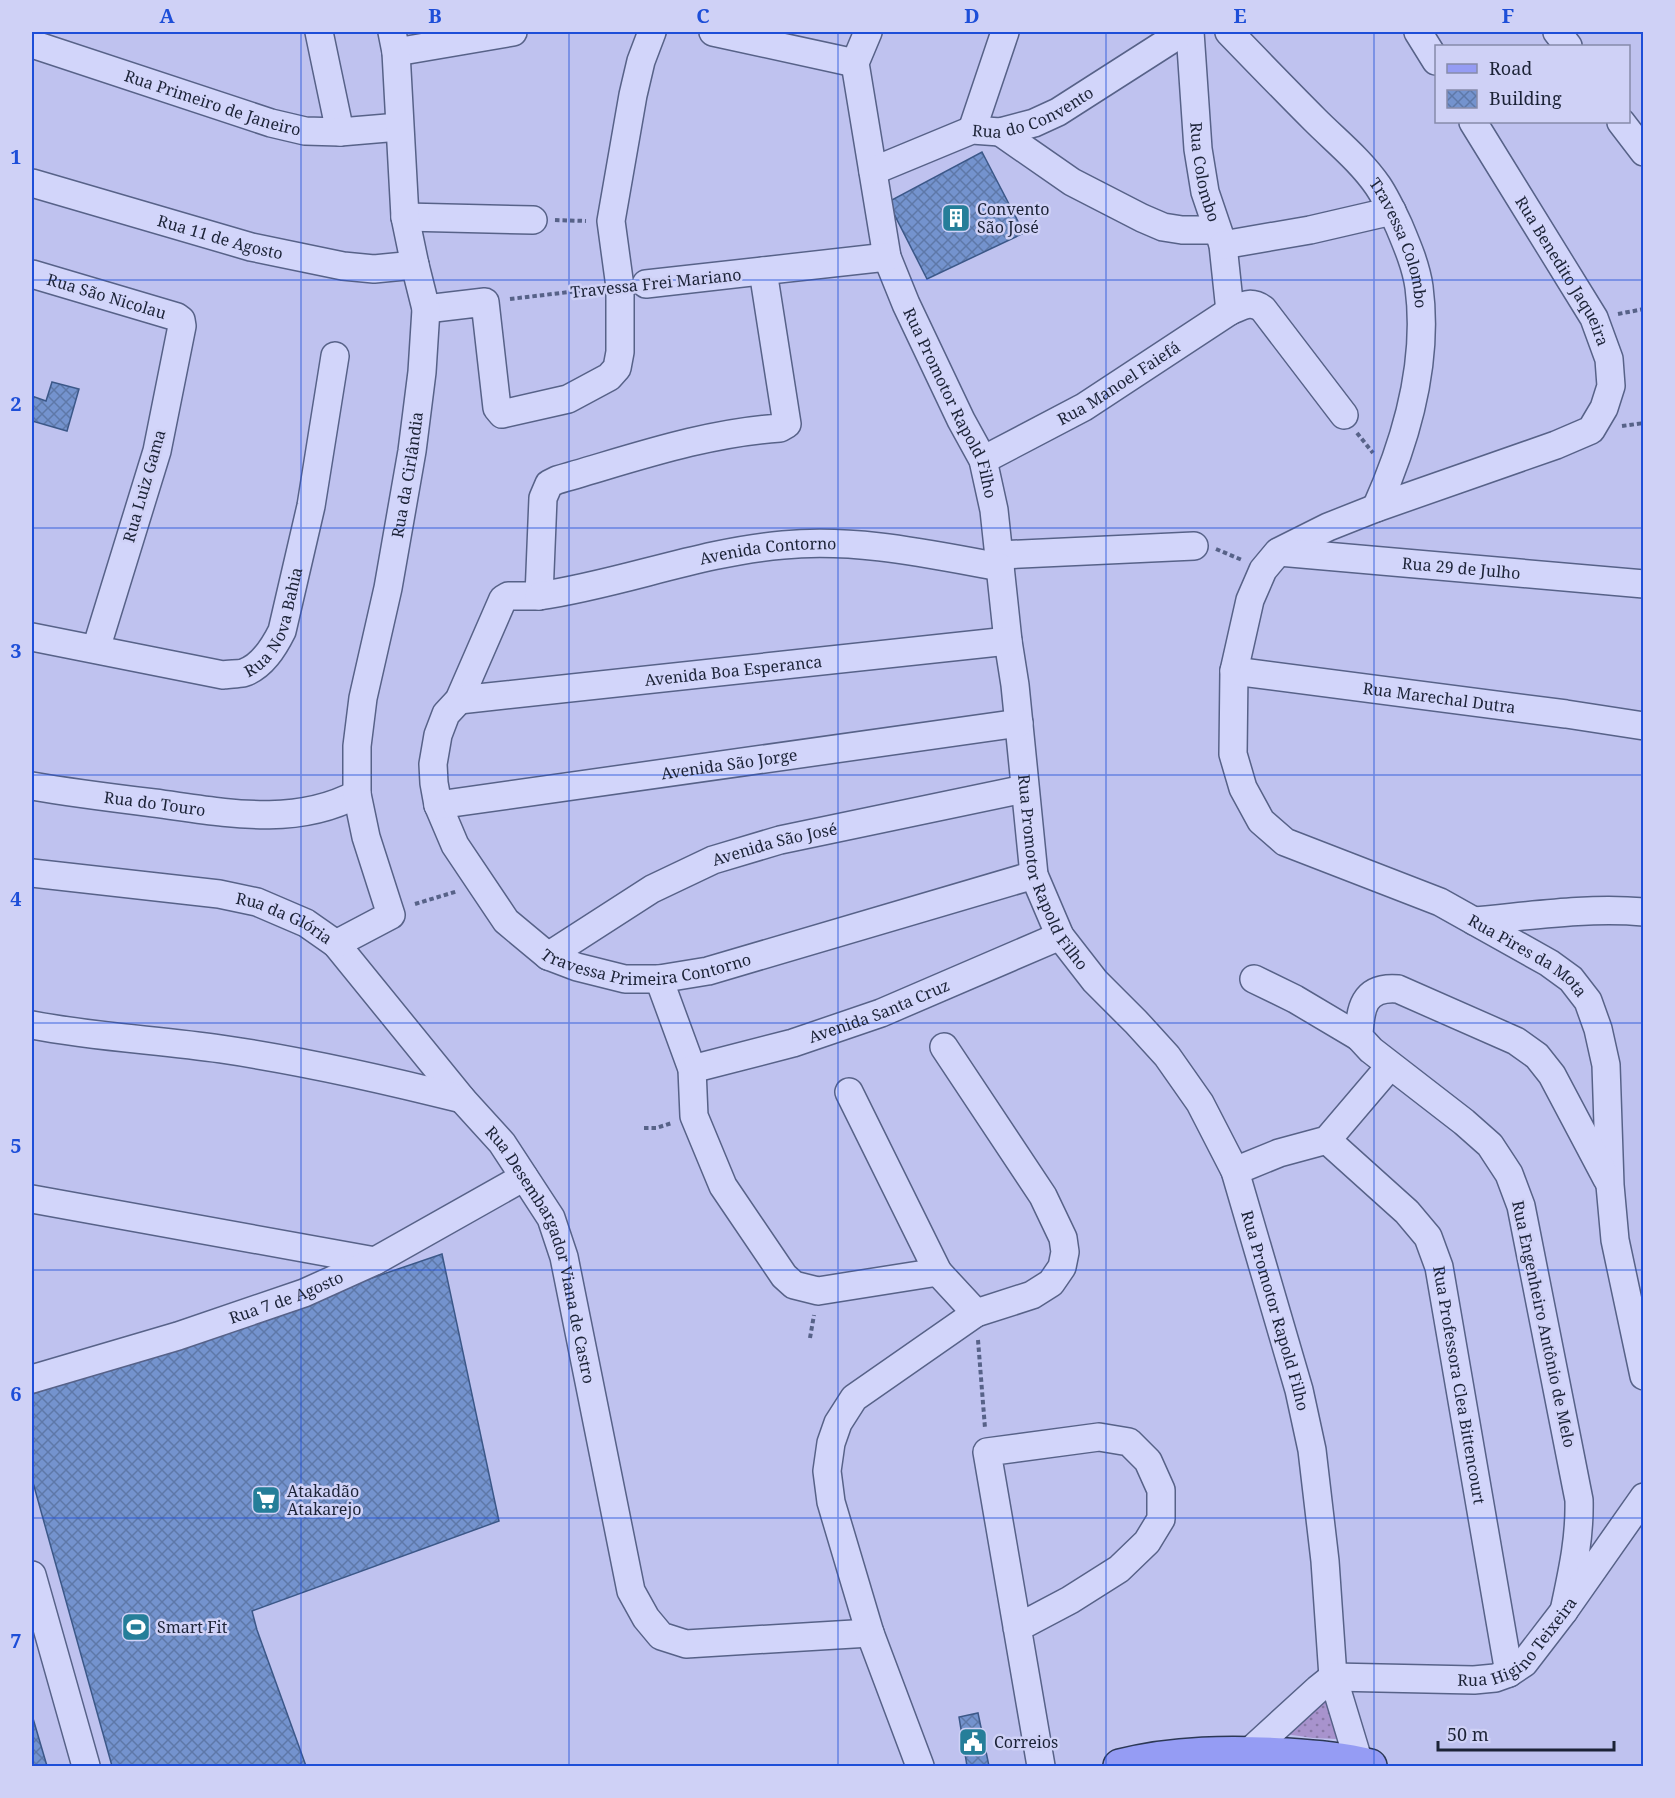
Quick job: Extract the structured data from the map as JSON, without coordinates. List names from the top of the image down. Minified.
{"streets":{"street":["Rua Primeiro de Janeiro","Rua do Convento","Rua Colombo","Rua 11 de Agosto","Travessa Colombo","Rua Benedito Jaqueira","Travessa Frei Mariano","Rua São Nicolau","Rua Manoel Faiefá","Rua Promotor Rapold Filho","Rua da Cirlândia","Rua Luiz Gama","Avenida Contorno","Rua 29 de Julho","Rua Nova Bahia","Avenida Boa Esperanca","Rua Marechal Dutra","Avenida São Jorge","Rua do Touro","Avenida São José","Rua da Glória","Travessa Primeira Contorno","Rua Pires da Mota","Avenida Santa Cruz","Rua Desembargador Viana de Castro","Rua 7 de Agosto","Rua Engenheiro Antônio de Melo","Rua Professora Clea Bittencourt","Rua Higino Teixeira"]},"crossings":[["Rua Primeiro de Janeiro","Rua da Cirlândia"],["Rua do Convento","Rua Promotor Rapold Filho"],["Rua Colombo","Rua Manoel Faiefá"],["Rua 11 de Agosto","Rua da Cirlândia"],["Travessa Colombo","Rua Benedito Jaqueira"],["Travessa Frei Mariano","Rua Promotor Rapold Filho"],["Rua São Nicolau","Rua Luiz Gama"],["Rua Manoel Faiefá","Rua Promotor Rapold Filho"],["Rua Promotor Rapold Filho","Avenida Contorno"],["Rua Promotor Rapold Filho","Avenida Boa Esperanca"],["Rua Promotor Rapold Filho","Avenida São Jorge"],["Rua Promotor Rapold Filho","Avenida São José"],["Rua Promotor Rapold Filho","Travessa Primeira Contorno"],["Rua Promotor Rapold Filho","Avenida Santa Cruz"],["Rua Promotor Rapold Filho","Rua Higino Teixeira"],["Rua da Cirlândia","Rua do Touro"],["Rua Luiz Gama","Rua Nova Bahia"],["Avenida Contorno","Avenida Boa Esperanca"],["Avenida Contorno","Travessa Primeira Contorno"],["Rua 29 de Julho","Rua Pires da Mota"],["Avenida Boa Esperanca","Travessa Primeira Contorno"],["Rua Marechal Dutra","Rua Pires da Mota"],["Avenida São Jorge","Travessa Primeira Contorno"],["Avenida São José","Travessa Primeira Contorno"],["Rua da Glória","Rua Desembargador Viana de Castro"],["Rua Desembargador Viana de Castro","Rua 7 de Agosto"],["Rua Engenheiro Antônio de Melo","Rua Higino Teixeira"],["Rua Professora Clea Bittencourt","Rua Higino Teixeira"]],"places":{"building":["Convento São José"],"supermarket":["Atakadão Atakarejo"],"sports":["Smart Fit"],"public building":["Correios"]},"legend":["Road","Building"],"scale_bar":"50 m","grid":{"columns":["A","B","C","D","E","F"],"rows":["1","2","3","4","5","6","7"]}}
